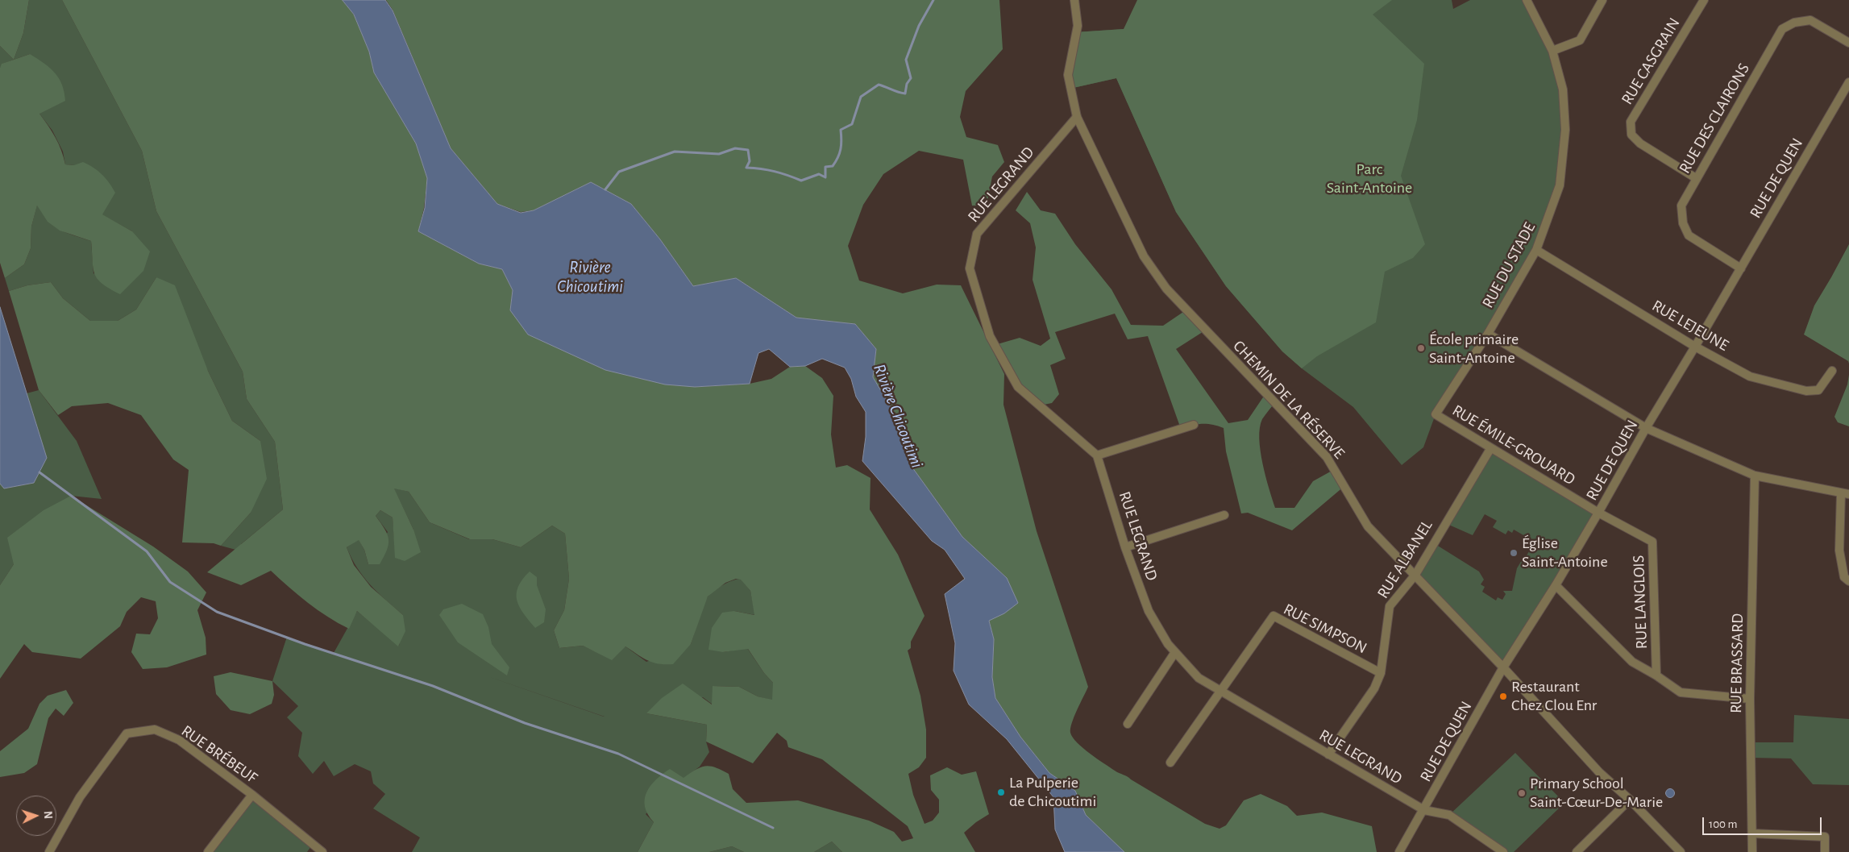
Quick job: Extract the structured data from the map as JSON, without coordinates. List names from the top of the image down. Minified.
{"streets":{"street":["RUE CASGRAIN","RUE DES CLAIRONS","RUE DE QUEN","RUE LEGRAND","RUE DU STADE","RUE LEJEUNE","CHEMIN DE LA RÉSERVE","RUE ÉMILE-GROUARD","RUE ALBANEL","RUE LANGLOIS","RUE SIMPSON","RUE BRASSARD","RUE BRÉBEUF"]},"crossings":[["RUE CASGRAIN","RUE DES CLAIRONS"],["RUE DES CLAIRONS","RUE DE QUEN"],["RUE DE QUEN","RUE LEGRAND"],["RUE DE QUEN","RUE LEJEUNE"],["RUE DE QUEN","CHEMIN DE LA RÉSERVE"],["RUE DE QUEN","RUE ÉMILE-GROUARD"],["RUE DE QUEN","RUE LANGLOIS"],["RUE LEGRAND","CHEMIN DE LA RÉSERVE"],["RUE LEGRAND","RUE ALBANEL"],["RUE LEGRAND","RUE SIMPSON"],["RUE DU STADE","RUE LEJEUNE"],["RUE DU STADE","RUE ÉMILE-GROUARD"],["CHEMIN DE LA RÉSERVE","RUE ALBANEL"],["RUE ÉMILE-GROUARD","RUE ALBANEL"],["RUE ÉMILE-GROUARD","RUE LANGLOIS"],["RUE ALBANEL","RUE SIMPSON"]],"water":["Rivière Chicoutimi"],"parks":["Parc Saint-Antoine"],"places":["École primaire Saint-Antoine","Église Saint-Antoine","Restaurant Chez Clou Enr","La Pulperie de Chicoutimi","Primary School Saint-Cœur-De-Marie"],"scale_bar":"100 m","north":"right"}
